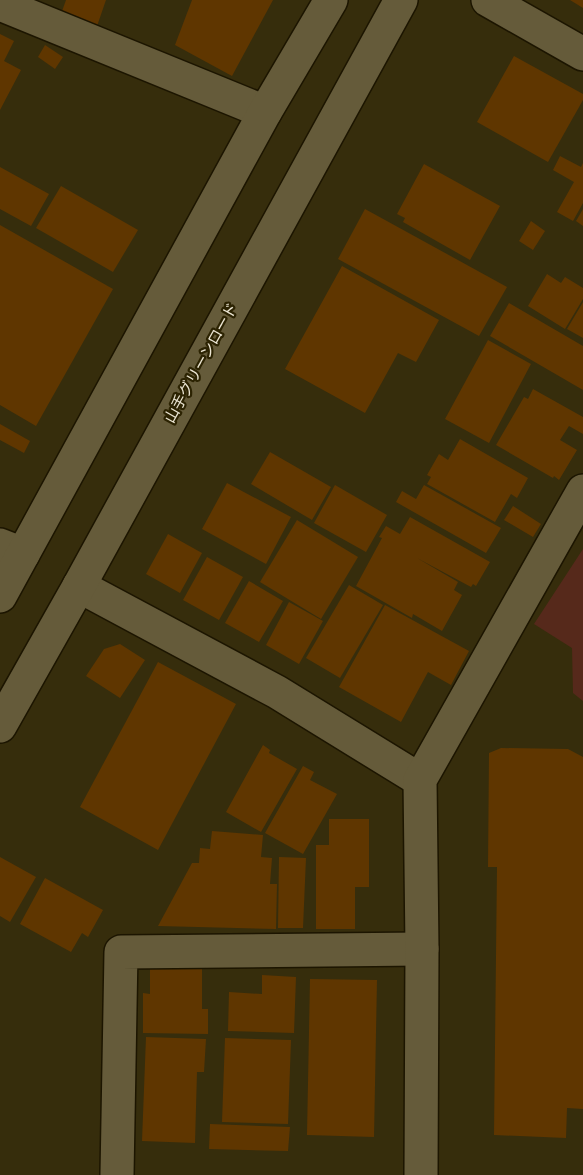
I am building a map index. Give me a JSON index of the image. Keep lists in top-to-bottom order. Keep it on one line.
{"streets":{"street":["山手グリーンロード"]}}
